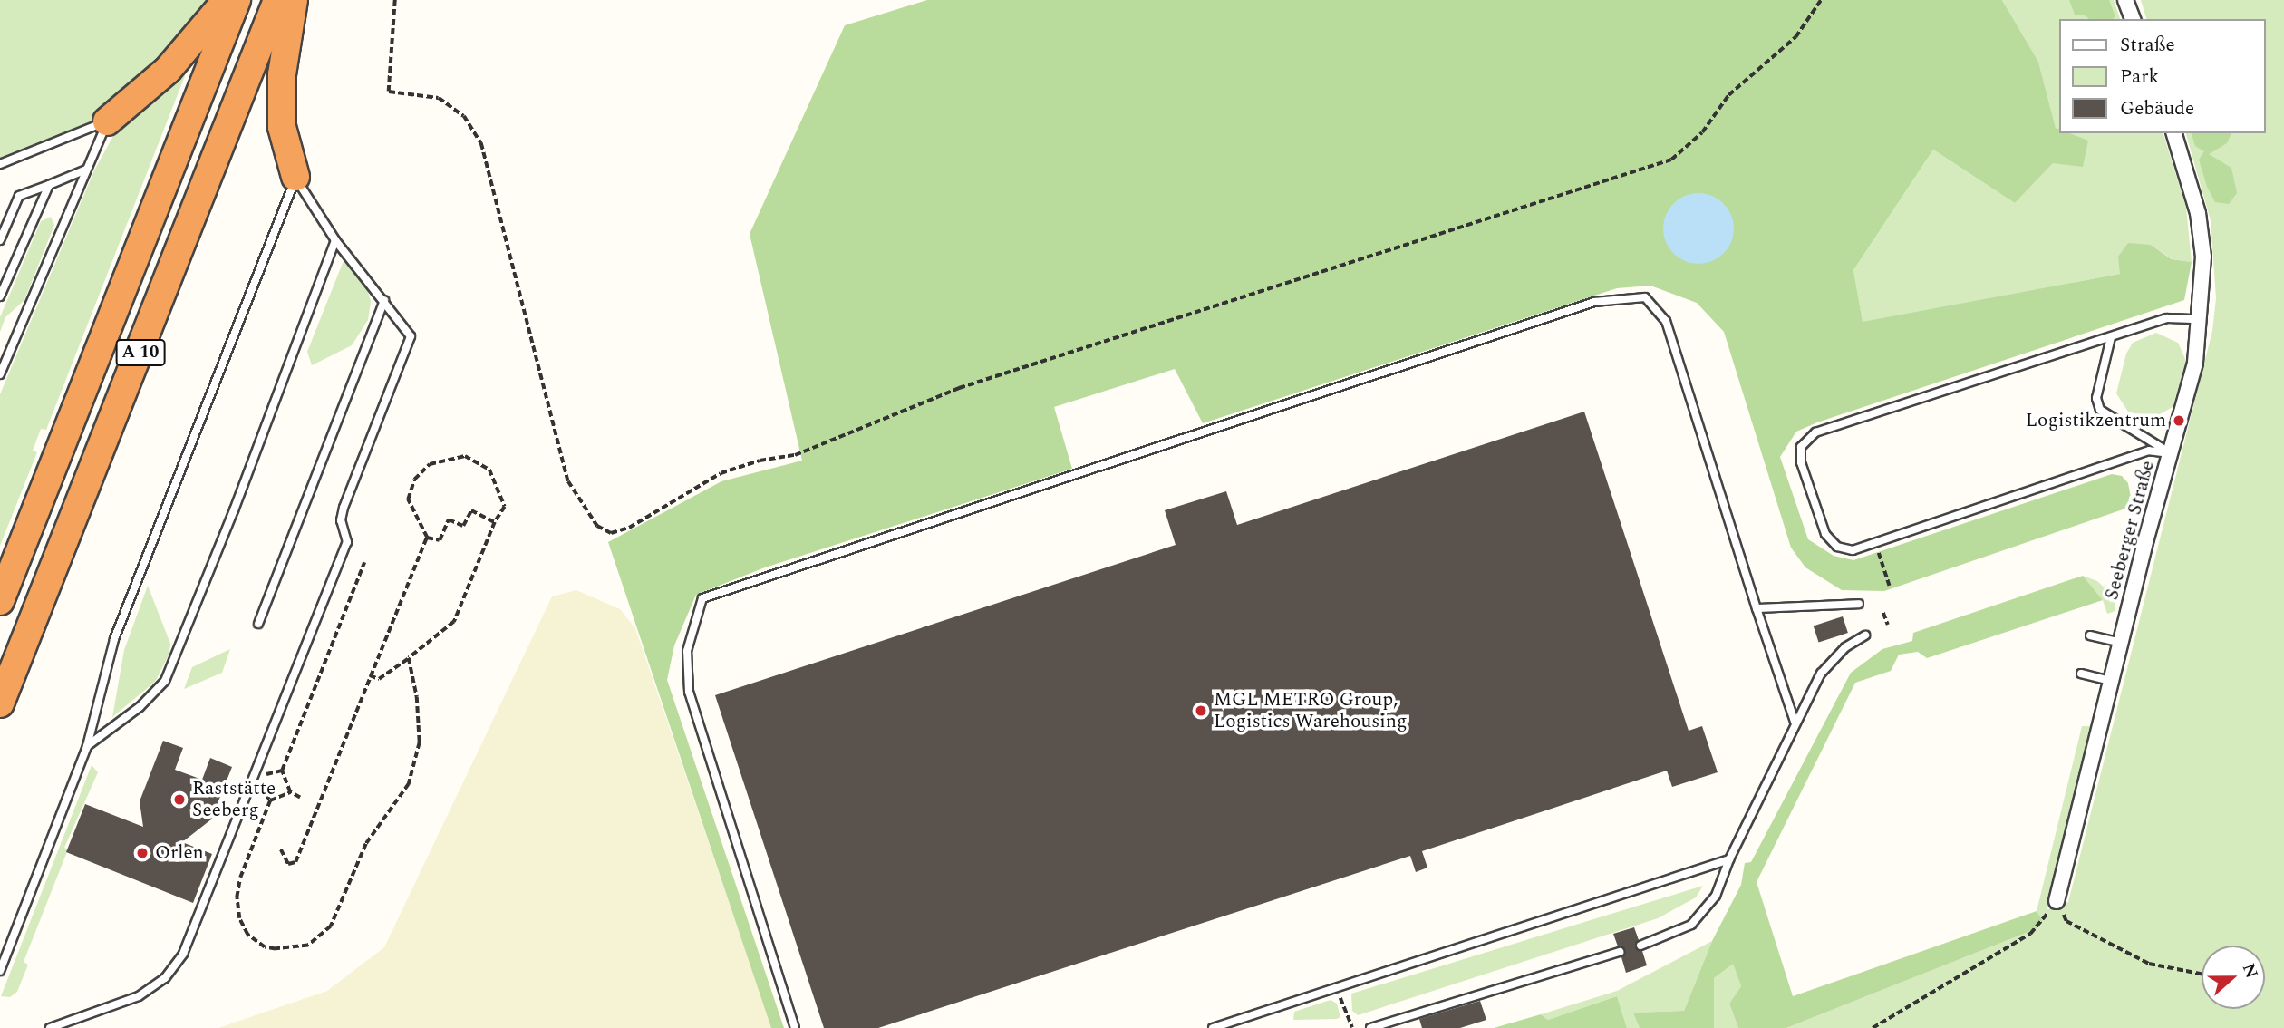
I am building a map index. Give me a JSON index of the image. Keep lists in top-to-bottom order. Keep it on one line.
{"streets":{"highway":["A 10"],"street":["Seeberger Straße"]},"places":["Logistikzentrum","MGL METRO Group, Logistics Warehousing","Raststätte Seeberg","Orlen"],"legend":["Straße","Park","Gebäude"],"north":"right"}
